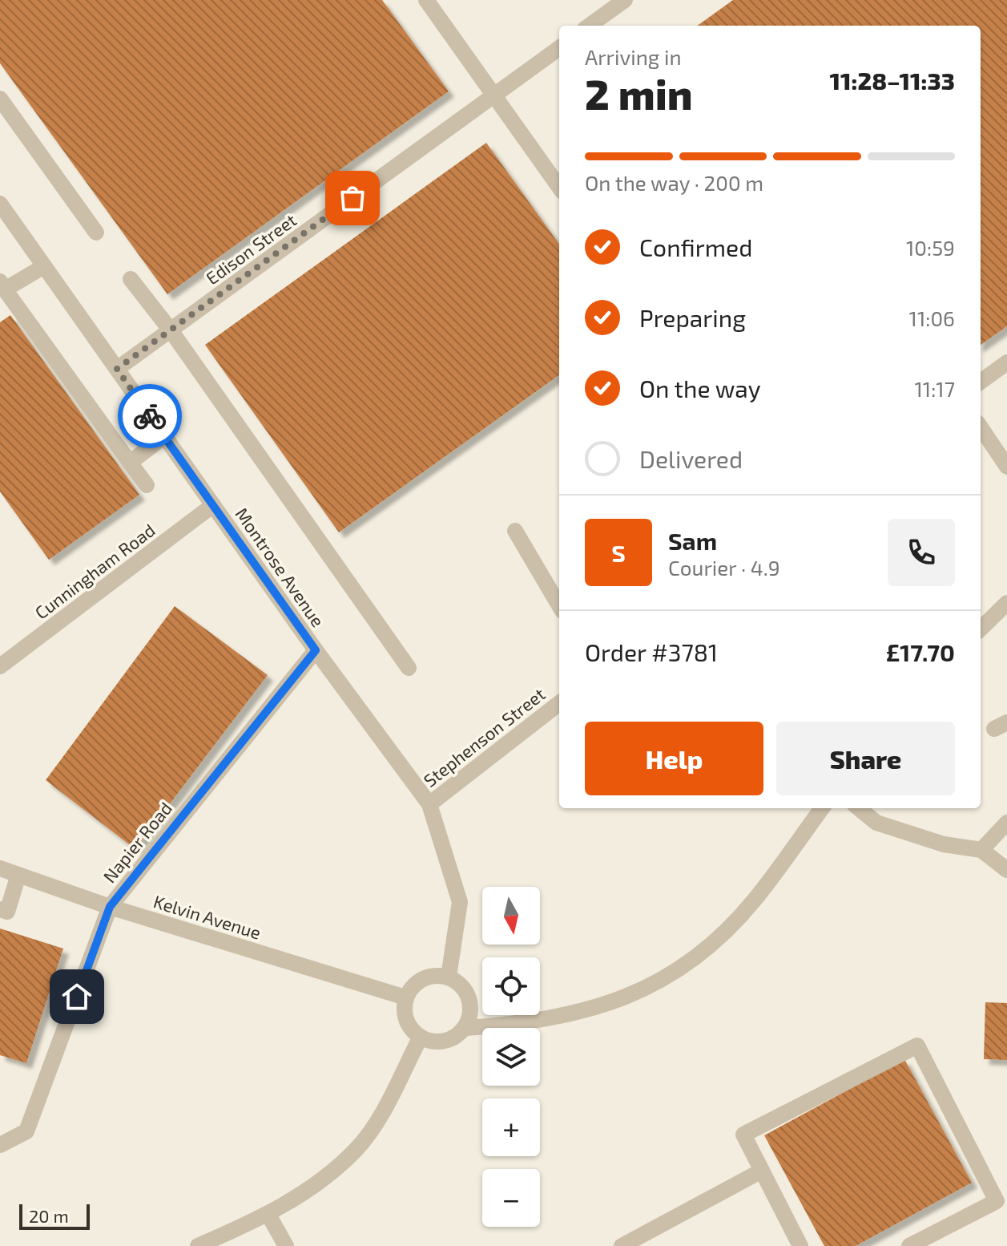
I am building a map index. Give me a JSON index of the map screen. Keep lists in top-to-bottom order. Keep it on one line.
{"streets":{"street":["Edison Street","Montrose Avenue","Cunningham Road","Stephenson Street","Napier Road","Kelvin Avenue"]},"crossings":[["Edison Street","Montrose Avenue"],["Montrose Avenue","Cunningham Road"],["Montrose Avenue","Stephenson Street"],["Montrose Avenue","Napier Road"],["Montrose Avenue","Kelvin Avenue"],["Napier Road","Kelvin Avenue"]],"scale_bar":"20 m","north":"bottom","page":{"heading":["2 min","Arriving in","11:28–11:33"],"panel":["Sam","Courier · 4.9","Order #3781","£17.70"],"bar":"On the way · 200 m","list":[["Confirmed","10:59"],["Preparing","11:06"],["On the way","11:17"],"Delivered"],"round":"S","buttons":["Help","Share"],"map_buttons":["+","−"],"scale":"20 m"}}
